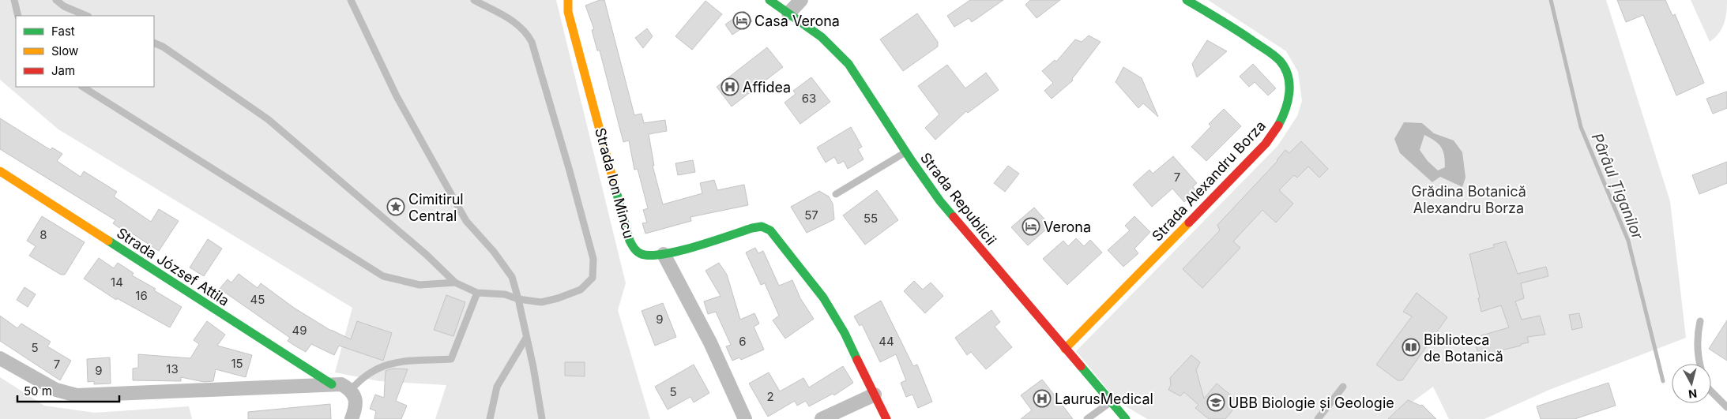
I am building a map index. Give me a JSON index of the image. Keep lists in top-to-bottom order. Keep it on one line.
{"streets":{"street":["Strada Alexandru Borza","Strada Ion Mincu","Strada Republicii","Strada József Attila"]},"crossings":[["Strada Alexandru Borza","Strada Republicii"]],"water":["Pârâul Țiganilor"],"parks":["Grădina Botanică Alexandru Borza"],"places":{"hotel":["Casa Verona","Verona"],"hospital":["Affidea","LaurusMedical"],"place":["Cimitirul Central"],"library":["Biblioteca de Botanică"],"school or university":["UBB Biologie și Geologie"]},"house_numbers":["63","7","57","55","8","14","16","45","9","49","6","44","5","15","7","13","9","5","2"],"legend":["Fast","Slow","Jam"],"scale_bar":"50 m","north":"bottom"}
